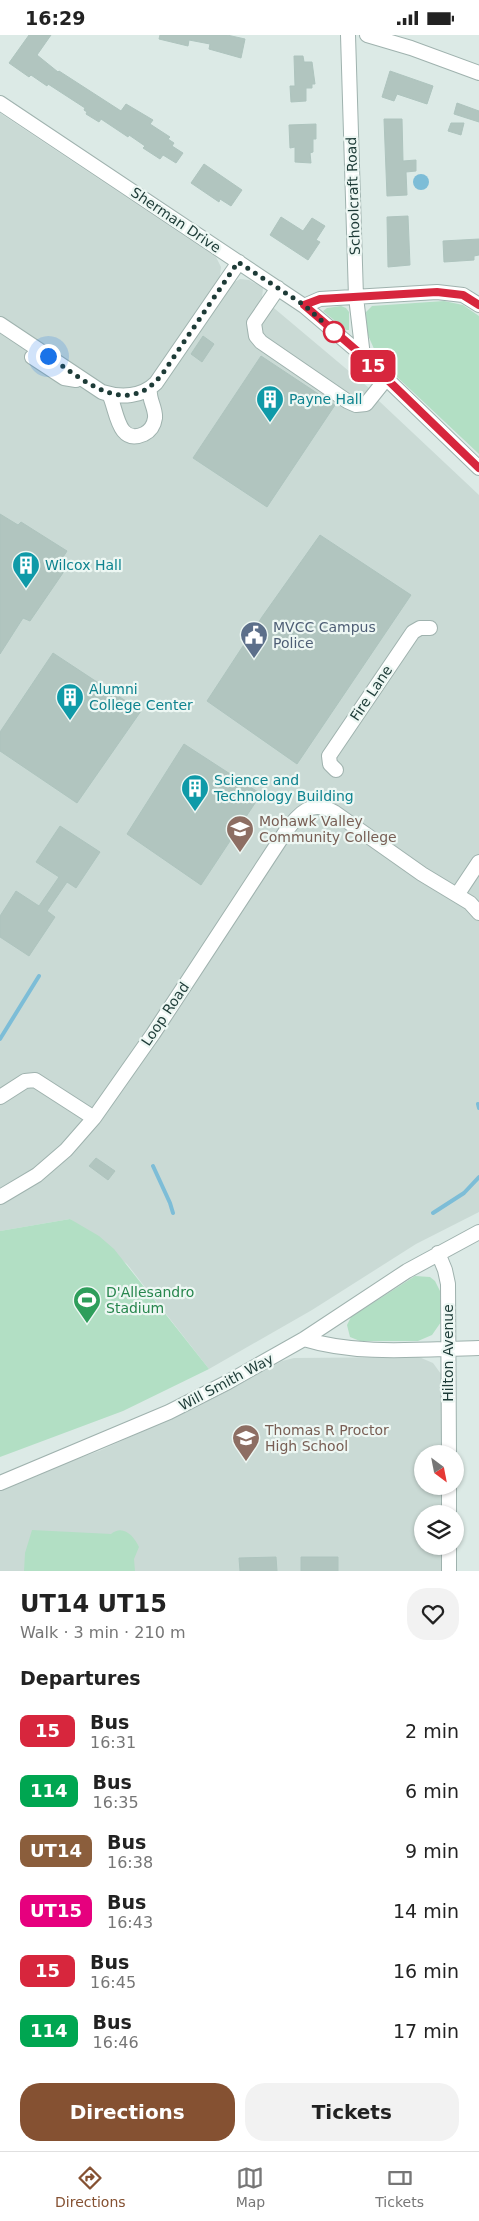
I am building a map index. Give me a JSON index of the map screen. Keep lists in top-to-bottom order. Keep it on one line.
{"streets":{"street":["Schoolcraft Road","Sherman Drive","Fire Lane","Loop Road","Hilton Avenue","Will Smith Way"]},"crossings":[["Schoolcraft Road","Sherman Drive"],["Hilton Avenue","Will Smith Way"]],"places":{"building":["Payne Hall","Wilcox Hall","Alumni College Center","Science and Technology Building"],"public building":["MVCC Campus Police"],"school or university":["Mohawk Valley Community College","Thomas R Proctor High School"],"sports":["D'Allesandro Stadium"]},"lines":["bus line 15"],"north":"bottom right","page":{"status":"16:29","on_map":"15","heading":[["UT14 UT15","Walk · 3 min · 210 m"],"Departures"],"list":[{"mark":"15","name":"Bus","note":"16:31","value":"2 min"},{"mark":"114","name":"Bus","note":"16:35","value":"6 min"},{"mark":"UT14","name":"Bus","note":"16:38","value":"9 min"},{"mark":"UT15","name":"Bus","note":"16:43","value":"14 min"},{"mark":"15","name":"Bus","note":"16:45","value":"16 min"},{"mark":"114","name":"Bus","note":"16:46","value":"17 min"}],"buttons":["Directions","Tickets"],"tabs":["Directions","Map","Tickets"]}}
